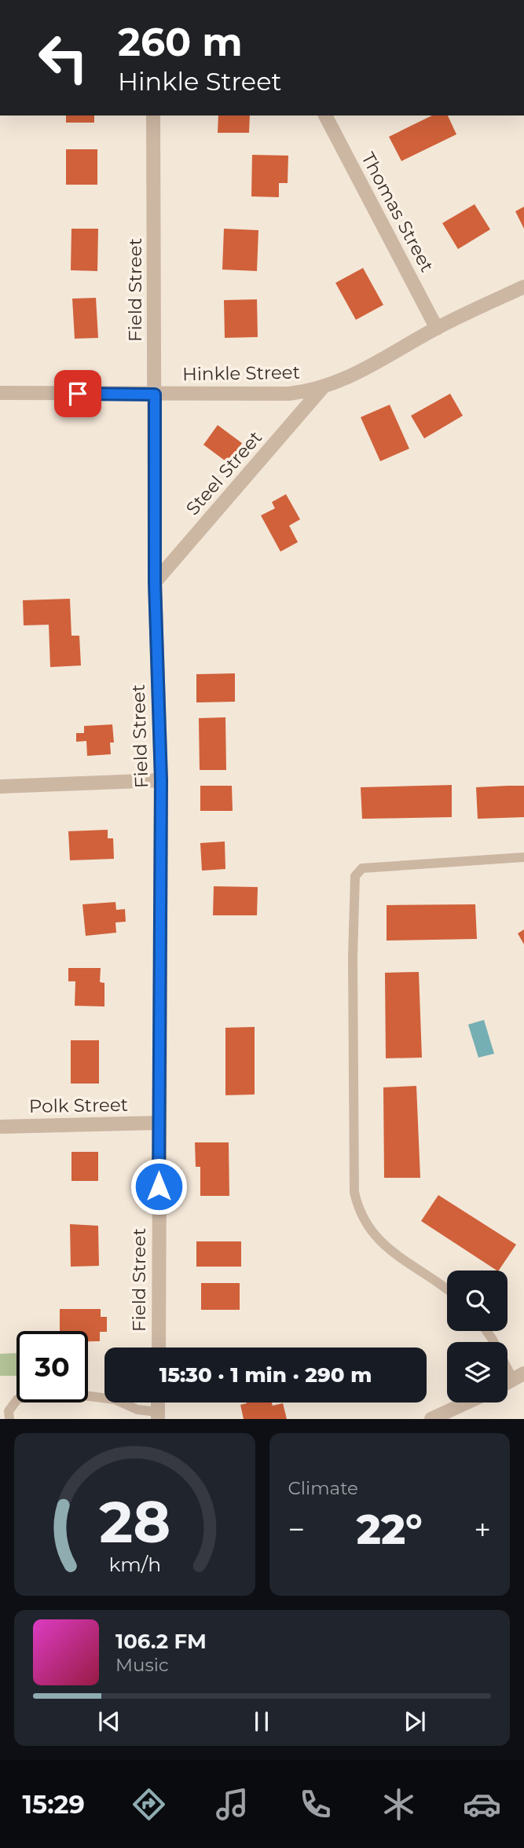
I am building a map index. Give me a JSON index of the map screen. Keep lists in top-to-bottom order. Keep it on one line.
{"streets":{"street":["Thomas Street","Field Street","Hinkle Street","Steel Street","Polk Street"]},"crossings":[["Thomas Street","Hinkle Street"],["Field Street","Hinkle Street"],["Field Street","Steel Street"],["Field Street","Polk Street"],["Hinkle Street","Steel Street"]],"page":{"turn":["260 m","Hinkle Street"],"limit":"30","trip":"15:30 · 1 min · 290 m","tile":"Climate","heat":["−","22°","+"],"song":["106.2 FM","Music"],"tabs":"15:29","gauge":["28","km/h"]}}
